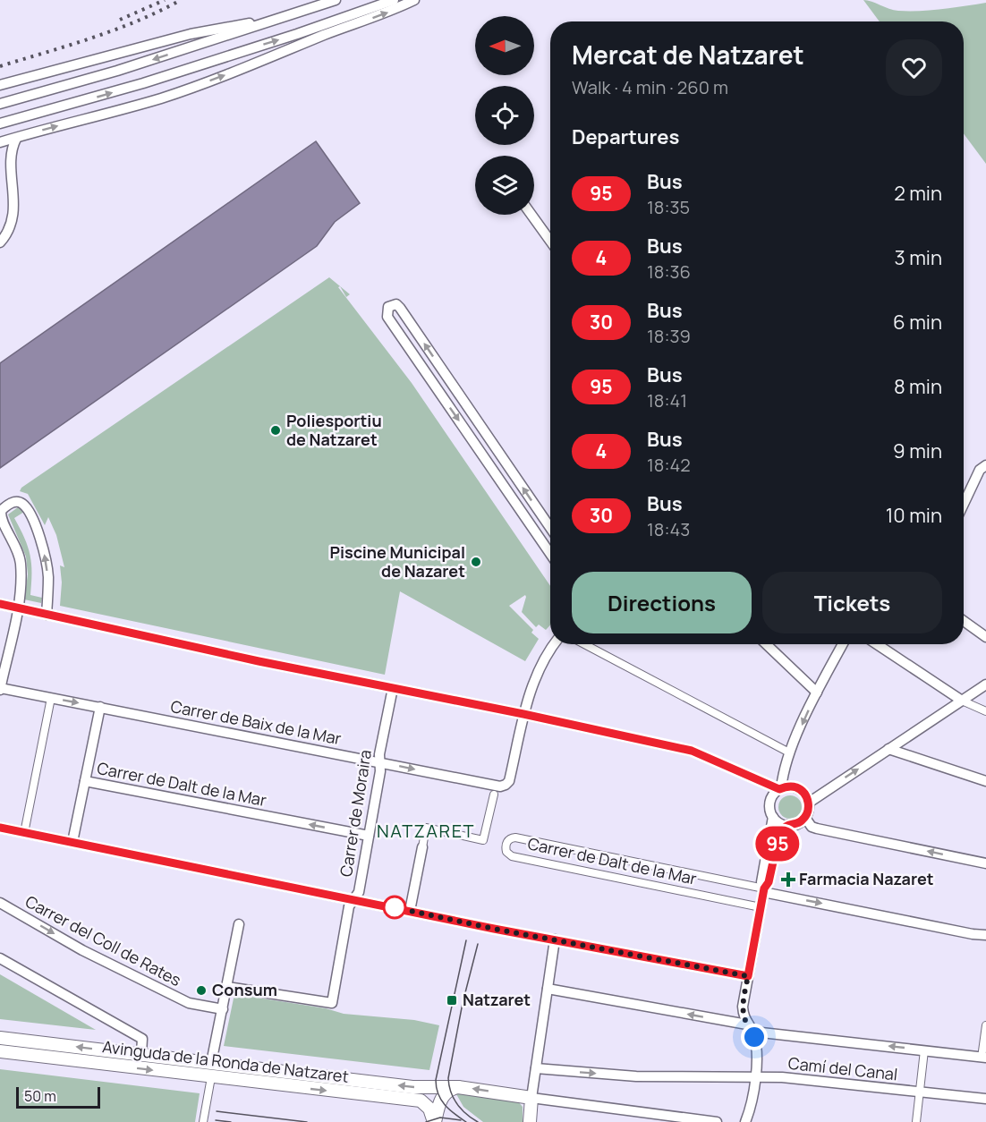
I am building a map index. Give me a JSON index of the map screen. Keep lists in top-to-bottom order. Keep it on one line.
{"streets":{"street":["Carrer de Baix de la Mar","Carrer de Dalt de la Mar","Carrer de Moraira","Carrer del Coll de Rates","Avinguda de la Ronda de Natzaret","Camí del Canal"]},"crossings":[["Carrer de Baix de la Mar","Carrer de Moraira"],["Carrer de Dalt de la Mar","Carrer de Moraira"]],"one_way":["Carrer del Coll de Rates"],"districts":["NATZARET"],"places":{"other":["Poliesportiu de Natzaret","Piscine Municipal de Nazaret","Consum"],"health":["Farmacia Nazaret"],"transit":["Natzaret"]},"lines":["bus line 95"],"scale_bar":"50 m","north":"left","page":{"on_map":"95","heading":[["Mercat de Natzaret","Walk · 4 min · 260 m"],"Departures"],"list":[{"mark":"95","name":"Bus","note":"18:35","value":"2 min"},{"mark":"4","name":"Bus","note":"18:36","value":"3 min"},{"mark":"30","name":"Bus","note":"18:39","value":"6 min"},{"mark":"95","name":"Bus","note":"18:41","value":"8 min"},{"mark":"4","name":"Bus","note":"18:42","value":"9 min"},{"mark":"30","name":"Bus","note":"18:43","value":"10 min"}],"buttons":["Directions","Tickets"],"scale":"50 m"}}
